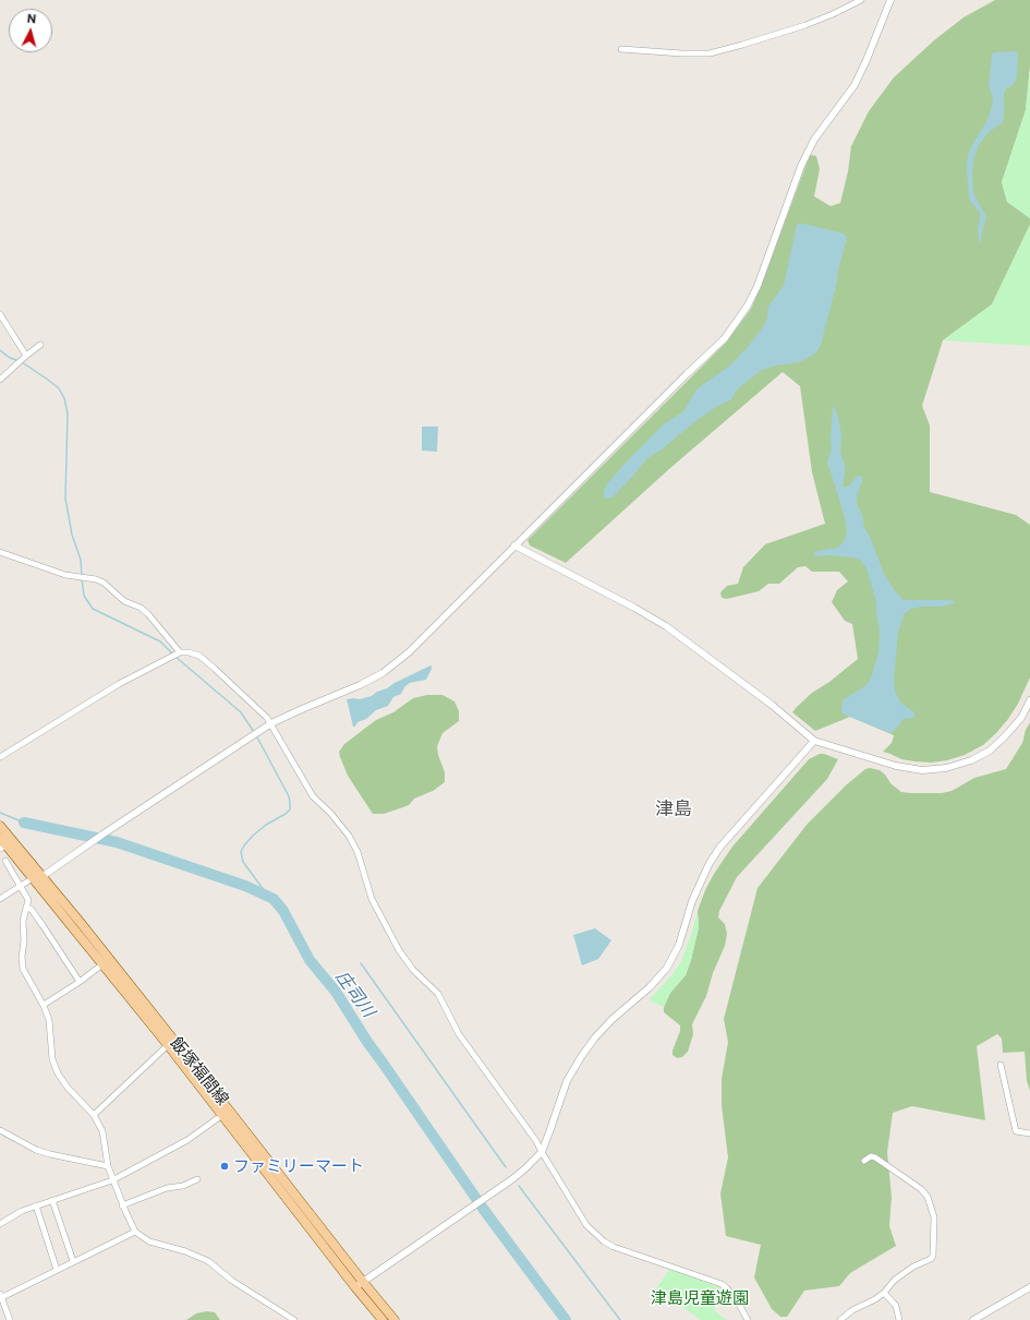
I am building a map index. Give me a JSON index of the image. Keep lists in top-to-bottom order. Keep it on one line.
{"streets":{"main road":["飯塚福間線"]},"districts":["津島"],"water":["庄司川"],"parks":["津島児童遊園"],"places":["ファミリーマート"],"north":"top"}
